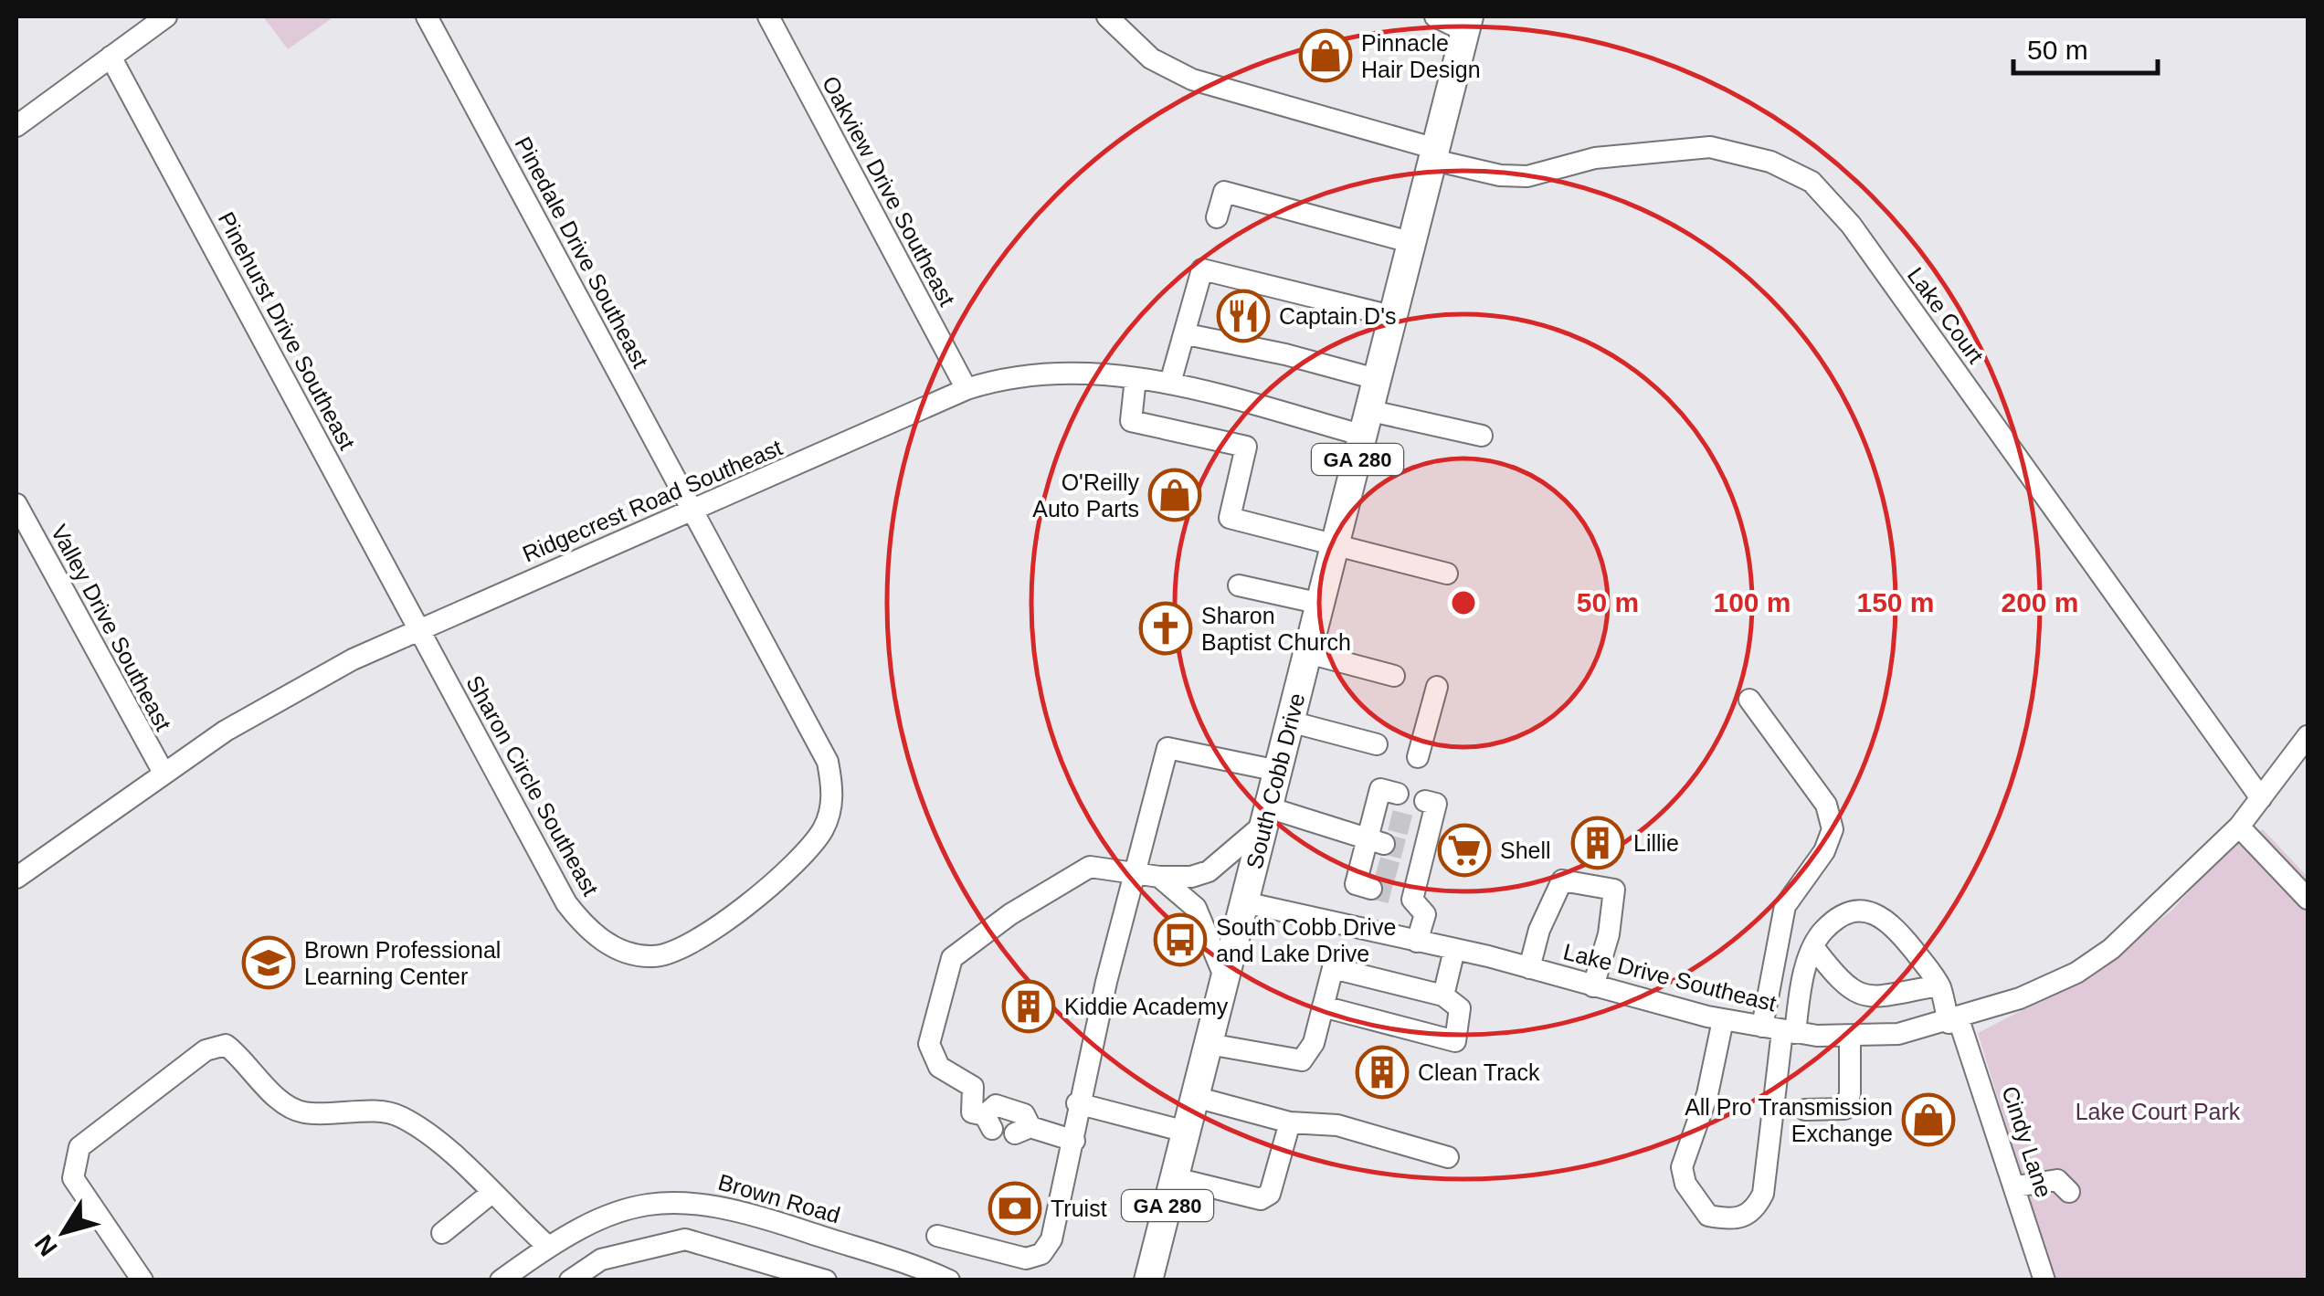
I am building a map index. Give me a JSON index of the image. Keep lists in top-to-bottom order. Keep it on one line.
{"streets":{"main road":["GA 280","South Cobb Drive"],"street":["Oakview Drive Southeast","Pinedale Drive Southeast","Lake Court","Pinehurst Drive Southeast","Ridgecrest Road Southeast","Valley Drive Southeast","Sharon Circle Southeast","Lake Drive Southeast","Cindy Lane","Brown Road"]},"crossings":[["Oakview Drive Southeast","Ridgecrest Road Southeast"],["Pinedale Drive Southeast","Ridgecrest Road Southeast"],["Pinedale Drive Southeast","Sharon Circle Southeast"],["Lake Court","South Cobb Drive"],["Lake Court","Lake Drive Southeast"],["Pinehurst Drive Southeast","Ridgecrest Road Southeast"],["Pinehurst Drive Southeast","Sharon Circle Southeast"],["Ridgecrest Road Southeast","Valley Drive Southeast"],["Ridgecrest Road Southeast","South Cobb Drive"],["Ridgecrest Road Southeast","Sharon Circle Southeast"],["South Cobb Drive","Lake Drive Southeast"],["Lake Drive Southeast","Cindy Lane"]],"parks":["Lake Court Park"],"places":{"shop":["Pinnacle Hair Design","O'Reilly Auto Parts","All Pro Transmission Exchange"],"restaurant":["Captain D's"],"church":["Sharon Baptist Church"],"building":["Lillie","Kiddie Academy","Clean Track"],"supermarket":["Shell"],"bus stop":["South Cobb Drive and Lake Drive"],"school or university":["Brown Professional Learning Center"],"bank":["Truist"]},"scale_bar":"50 m","north":"bottom left","rings":["50 m","100 m","150 m","200 m"]}
